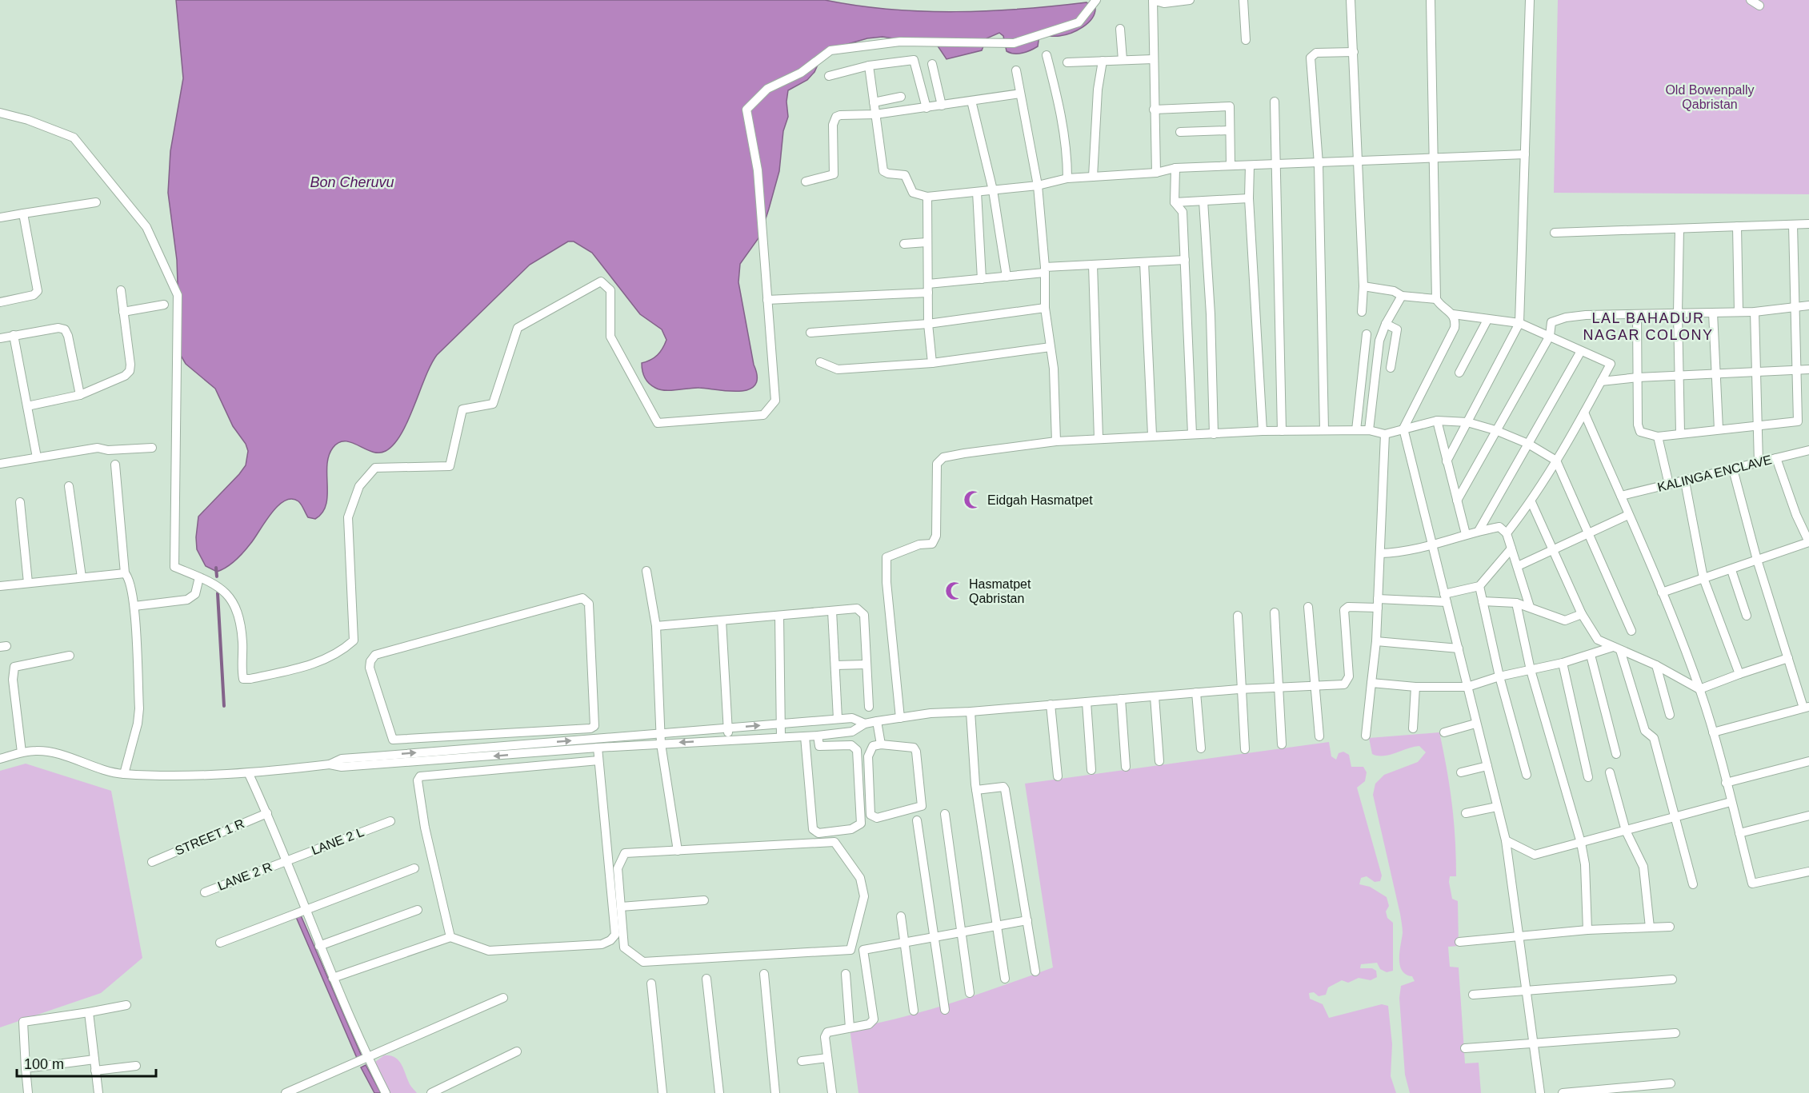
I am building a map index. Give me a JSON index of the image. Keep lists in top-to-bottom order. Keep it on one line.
{"streets":{"street":["KALINGA ENCLAVE","STREET 1 R","LANE 2 L","LANE 2 R"]},"crossings":[["LANE 2 L","LANE 2 R"]],"districts":["LAL BAHADUR NAGAR COLONY"],"water":["Bon Cheruvu"],"parks":["Old Bowenpally Qabristan"],"places":{"mosque":["Eidgah Hasmatpet","Hasmatpet Qabristan"]},"scale_bar":"100 m"}
